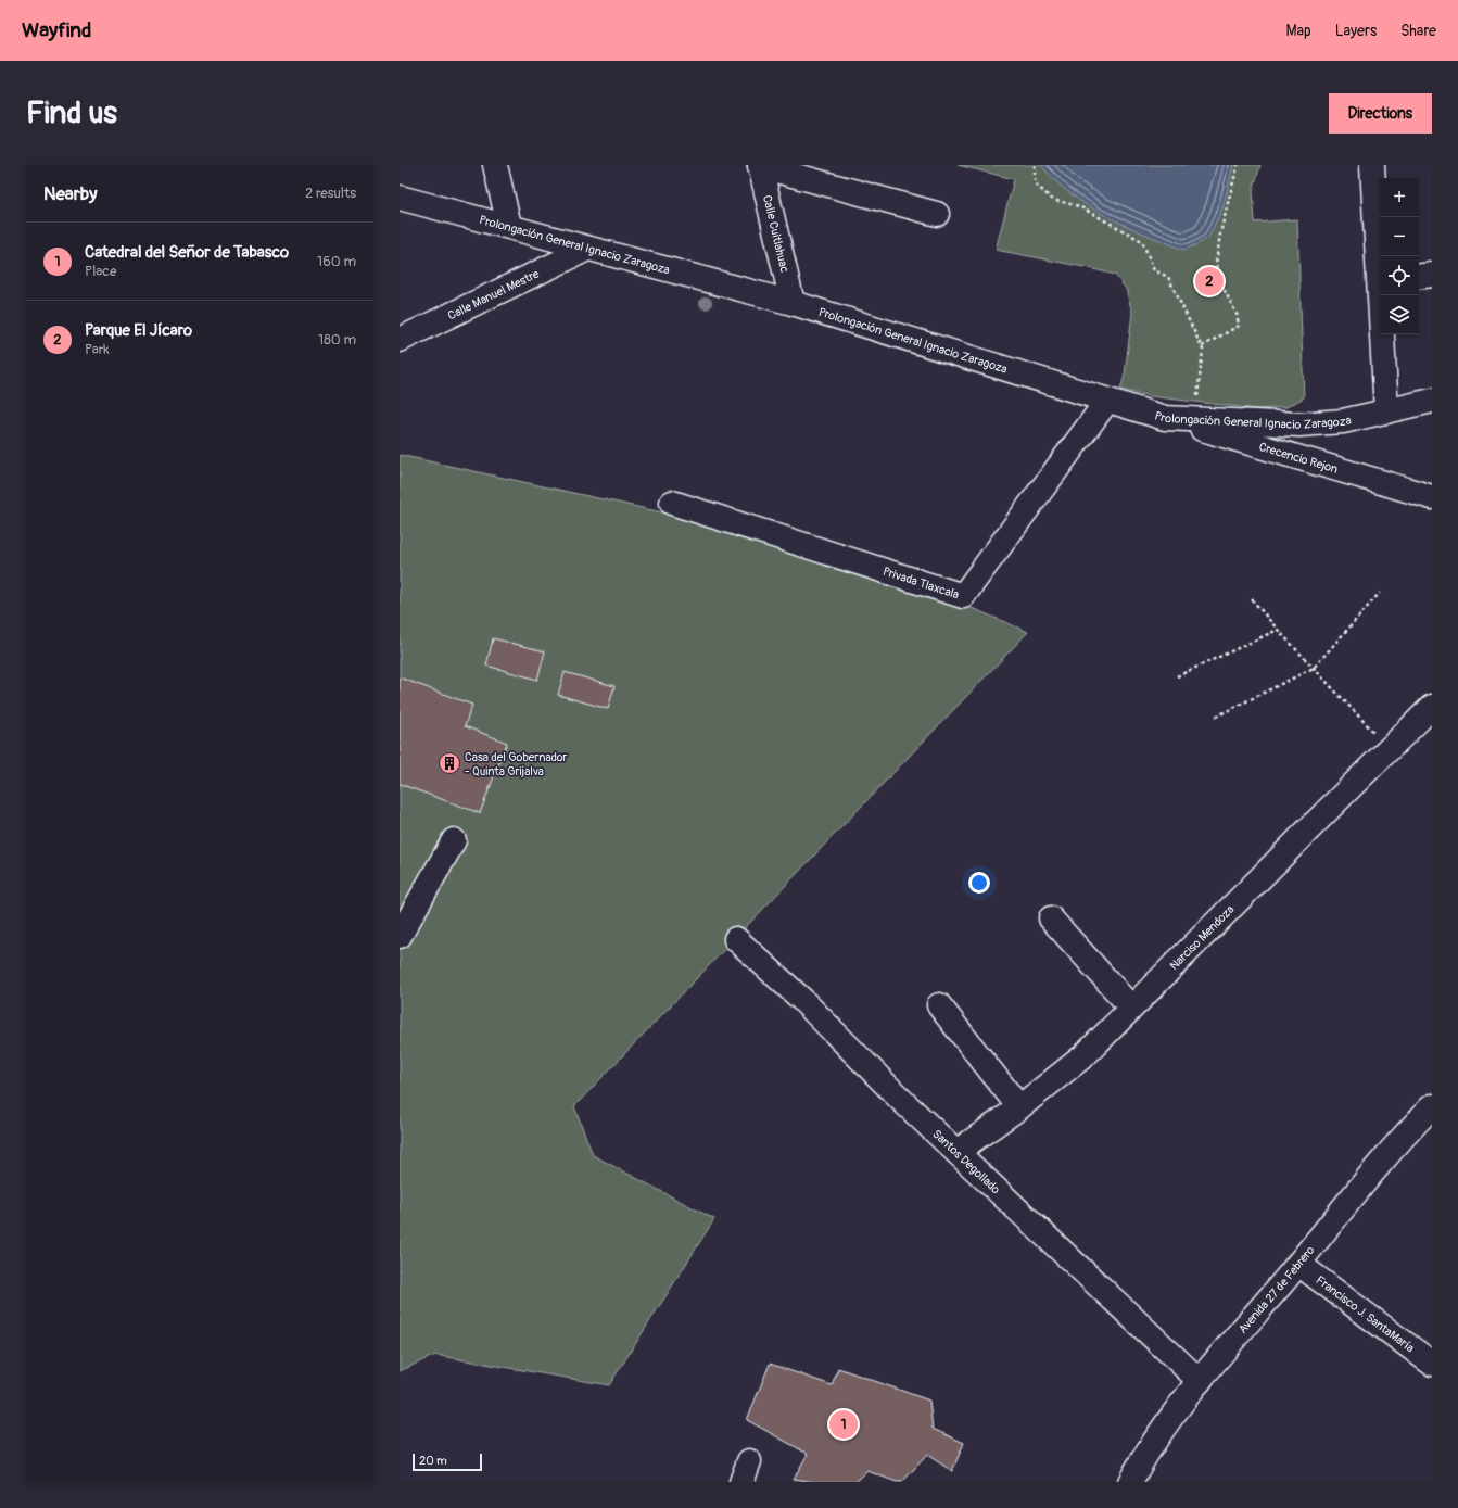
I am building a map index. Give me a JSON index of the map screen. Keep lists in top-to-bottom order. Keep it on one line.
{"streets":{"street":["Calle Cuitlahuac","Prolongación General Ignacio Zaragoza","Calle Manuel Mestre","Crecencio Rejon","Privada Tlaxcala","Narciso Mendoza","Santos Degollado","Avenida 27 de Febrero","Francisco J. SantaMaría"]},"crossings":[["Calle Cuitlahuac","Prolongación General Ignacio Zaragoza"],["Prolongación General Ignacio Zaragoza","Calle Manuel Mestre"],["Prolongación General Ignacio Zaragoza","Crecencio Rejon"],["Prolongación General Ignacio Zaragoza","Privada Tlaxcala"],["Narciso Mendoza","Santos Degollado"],["Santos Degollado","Avenida 27 de Febrero"],["Avenida 27 de Febrero","Francisco J. SantaMaría"]],"places":{"building":["Casa del Gobernador - Quinta Grijalva"]},"scale_bar":"20 m","page":{"header":"Wayfind","nav":["Map","Layers","Share"],"buttons":"Directions","title":"Find us","heading":["Nearby","2 results"],"map_buttons":["+","−"],"list":[{"mark":"1","name":"Catedral del Señor de Tabasco","note":"Place","value":"160 m"},{"mark":"2","name":"Parque El Jícaro","note":"Park","value":"180 m"}],"pins":["2","1"],"scale":"20 m"}}
